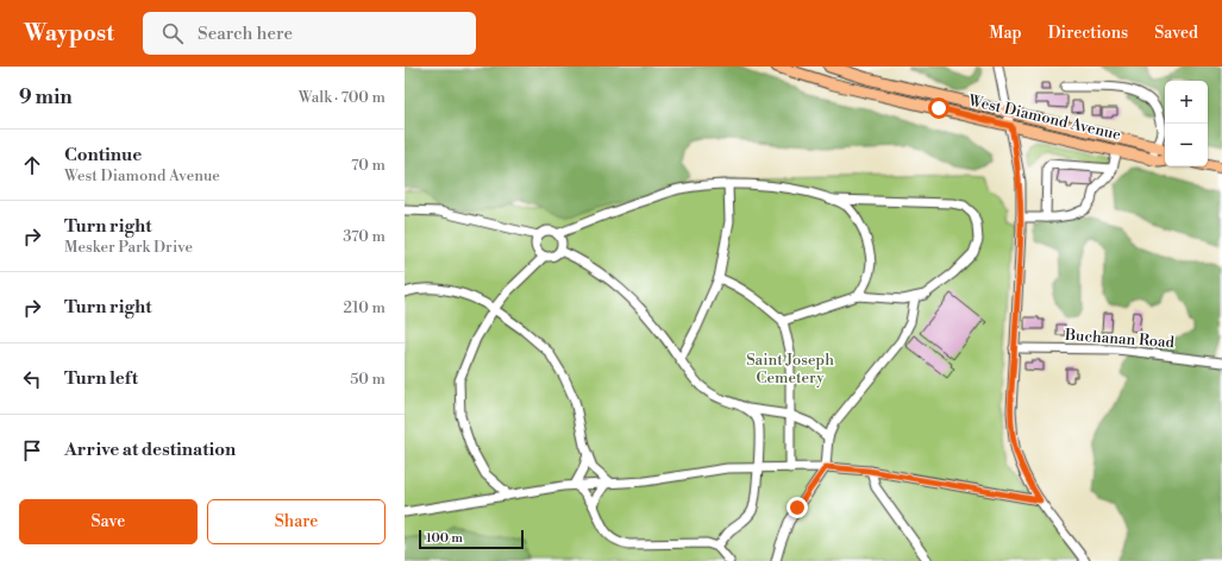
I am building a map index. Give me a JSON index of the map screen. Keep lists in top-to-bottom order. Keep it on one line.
{"streets":{"main road":["West Diamond Avenue"],"street":["Buchanan Road"]},"parks":["Saint Joseph Cemetery"],"scale_bar":"100 m","page":{"header":"Waypost","search":"Search here","nav":["Map","Directions","Saved"],"heading":["9 min","Walk · 700 m"],"map_buttons":["+","−"],"list":[["Continue","West Diamond Avenue","70 m"],["Turn right","Mesker Park Drive","370 m"],["Turn right","210 m"],["Turn left","50 m"],"Arrive at destination"],"buttons":["Save","Share"],"scale":"100 m"}}
